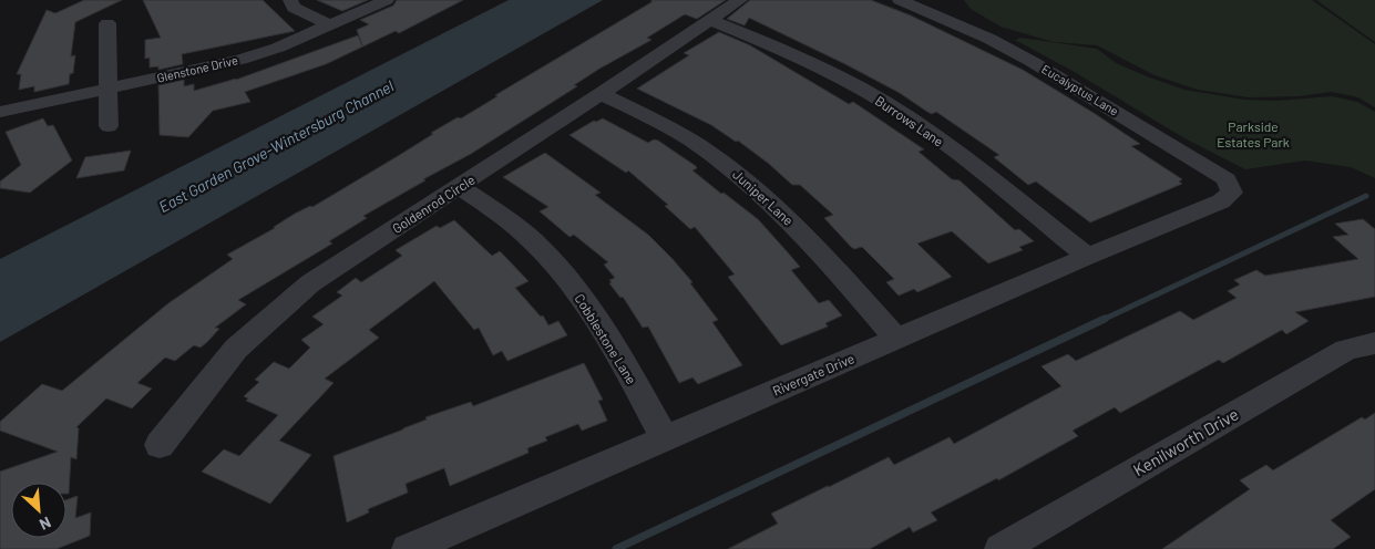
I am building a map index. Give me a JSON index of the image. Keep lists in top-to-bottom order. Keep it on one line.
{"streets":{"street":["Glenstone Drive","Eucalyptus Lane","Burrows Lane","Juniper Lane","Goldenrod Circle","Cobblestone Lane","Rivergate Drive","Kenilworth Drive"]},"crossings":[["Eucalyptus Lane","Rivergate Drive"],["Burrows Lane","Goldenrod Circle"],["Burrows Lane","Rivergate Drive"],["Juniper Lane","Goldenrod Circle"],["Juniper Lane","Rivergate Drive"],["Goldenrod Circle","Cobblestone Lane"],["Cobblestone Lane","Rivergate Drive"]],"water":["East Garden Grove-Wintersburg Channel"],"parks":["Parkside Estates Park"],"north":"bottom right"}
